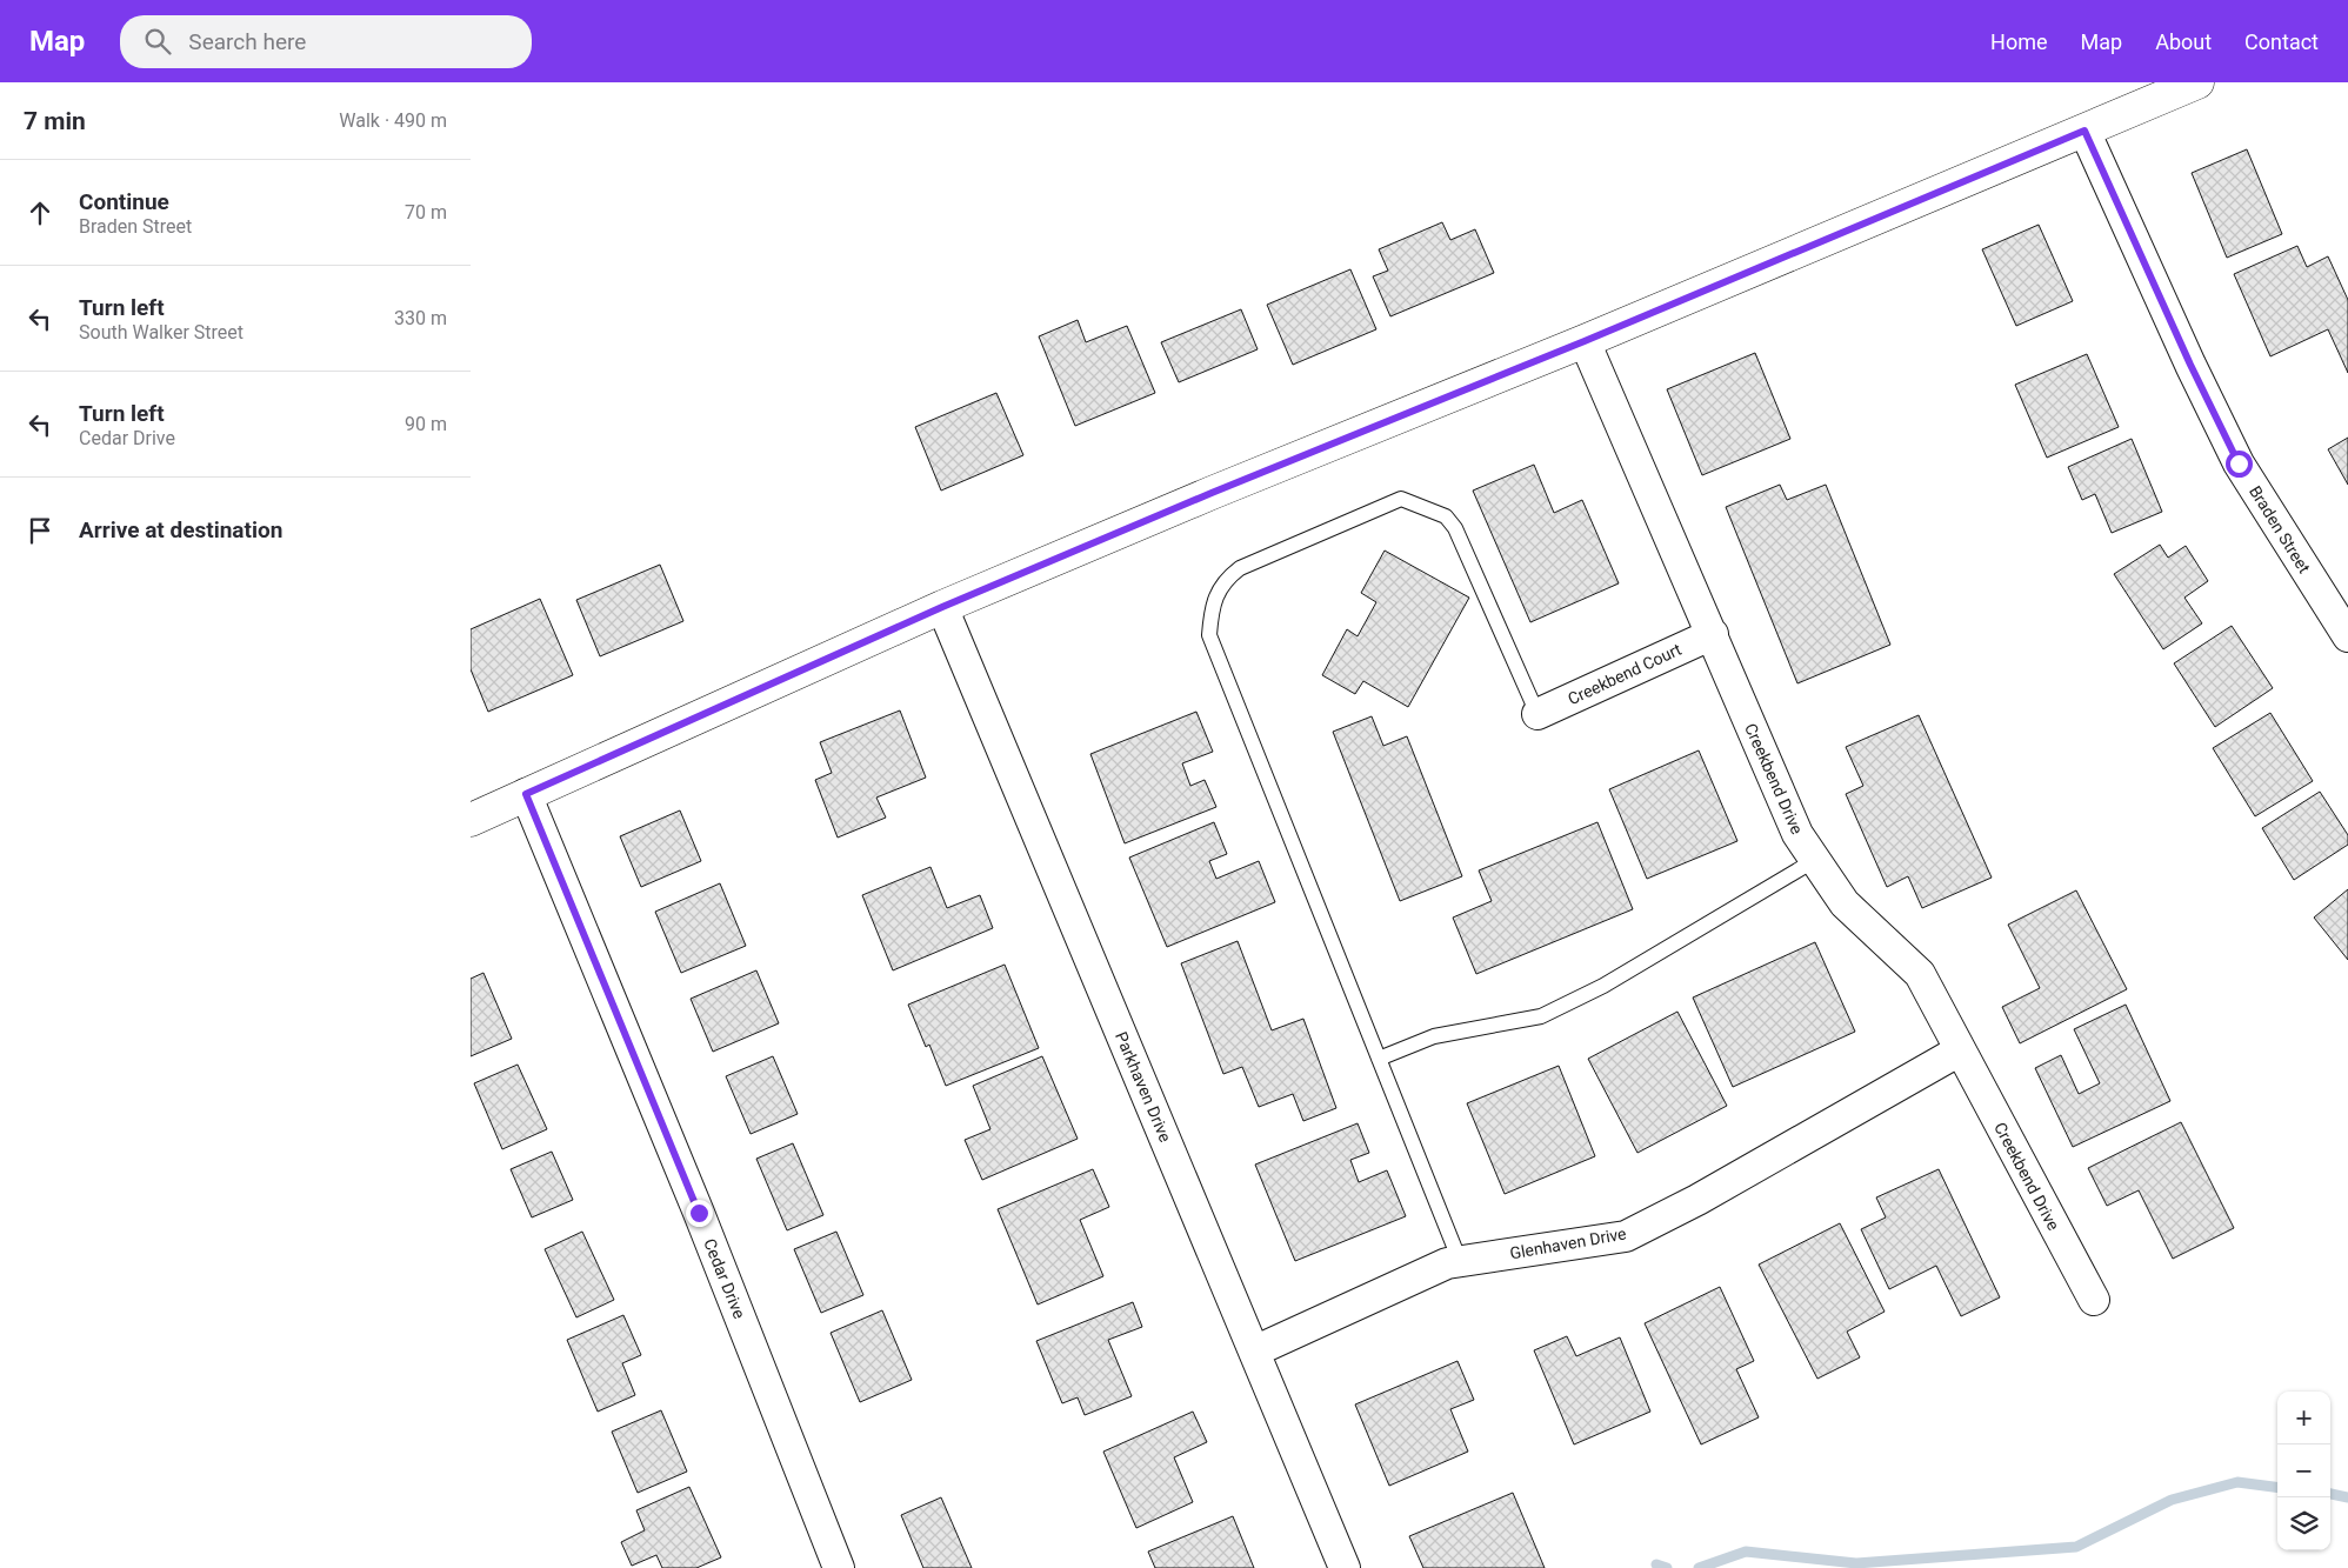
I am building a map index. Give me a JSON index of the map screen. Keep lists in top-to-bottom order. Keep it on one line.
{"streets":{"street":["Braden Street","Creekbend Court","Creekbend Drive","Parkhaven Drive","Glenhaven Drive","Cedar Drive"]},"crossings":[["Creekbend Court","Creekbend Drive"],["Creekbend Drive","Glenhaven Drive"],["Parkhaven Drive","Glenhaven Drive"]],"page":{"header":"Map","search":"Search here","nav":["Home","Map","About","Contact"],"heading":["7 min","Walk · 490 m"],"list":[["Continue","Braden Street","70 m"],["Turn left","South Walker Street","330 m"],["Turn left","Cedar Drive","90 m"],"Arrive at destination"],"map_buttons":["+","−"]}}
